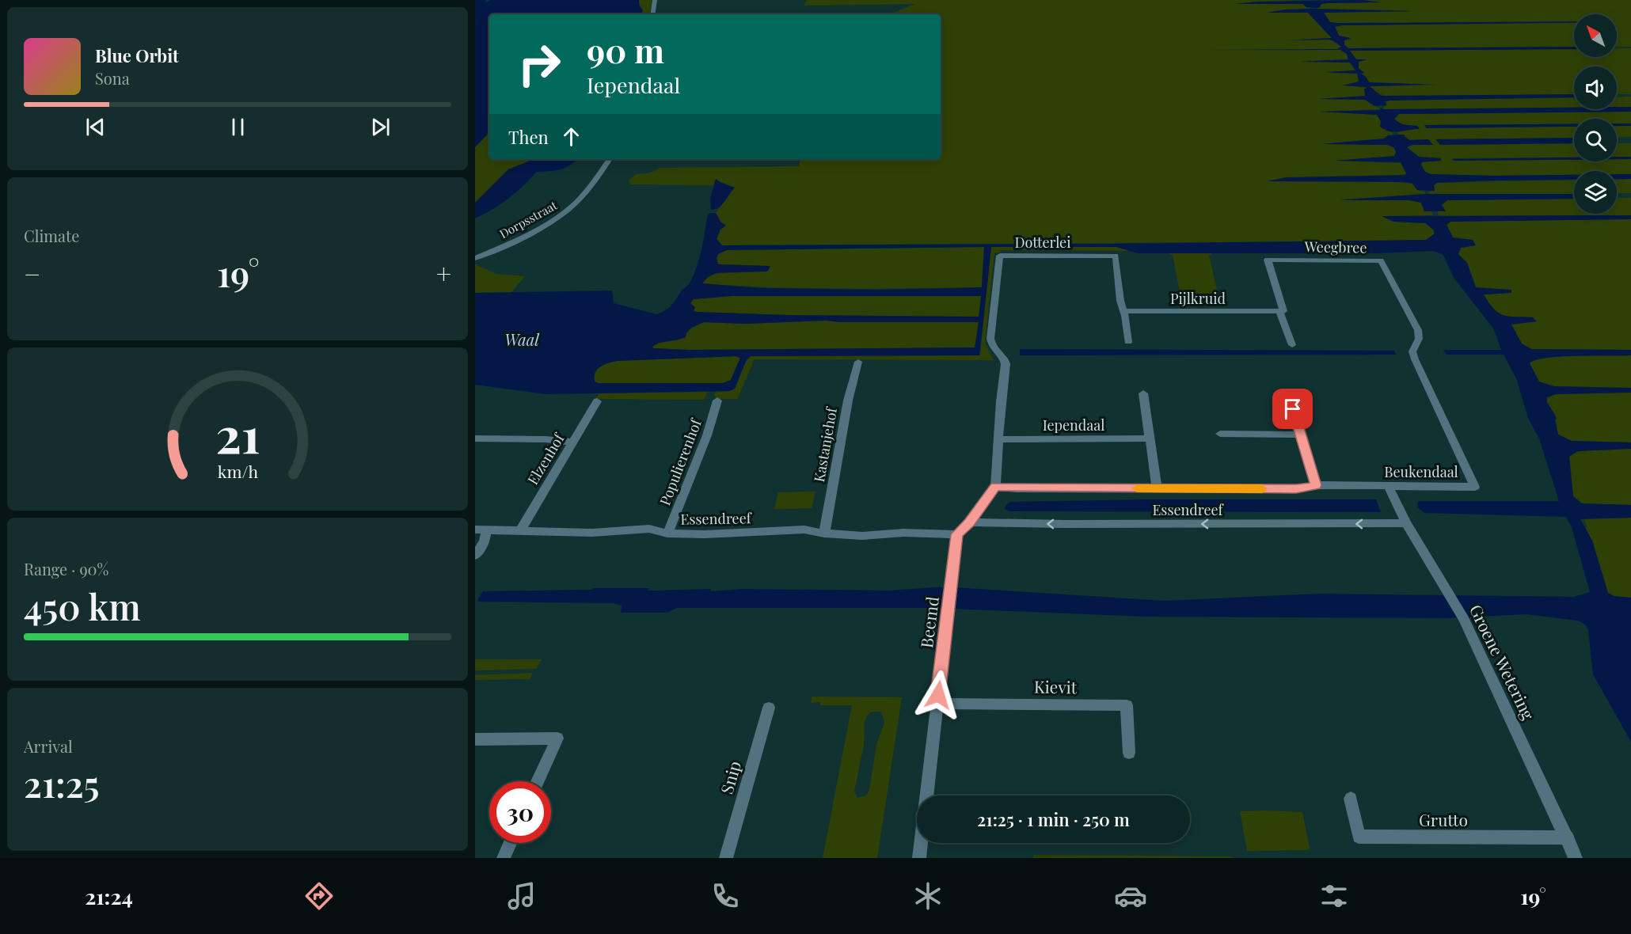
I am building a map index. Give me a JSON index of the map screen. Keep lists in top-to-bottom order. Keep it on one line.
{"streets":{"street":["Dorpsstraat","Dotterlei","Weegbree","Pijlkruid","Iependaal","Kastanjehof","Elzenhof","Populierenhof","Beukendaal","Essendreef","Beemd","Groene Wetering","Kievit","Snip","Grutto"]},"crossings":[["Dotterlei","Pijlkruid"],["Dotterlei","Iependaal"],["Weegbree","Pijlkruid"],["Weegbree","Beukendaal"],["Kastanjehof","Essendreef"],["Elzenhof","Essendreef"],["Populierenhof","Essendreef"],["Beukendaal","Groene Wetering"],["Essendreef","Beemd"],["Essendreef","Groene Wetering"],["Beemd","Kievit"],["Groene Wetering","Grutto"]],"water":["Waal"],"north":"top left","page":{"turn":["90 m","Iependaal"],"song":["Blue Orbit","Sona"],"then":"Then","tile":["Climate",["Range · 90%","450 km"],["Arrival","21:25"]],"heat":["−","19°","+"],"limit":"30","trip":"21:25 · 1 min · 250 m","tabs":["21:24","19°"],"gauge":["21","km/h"]}}
